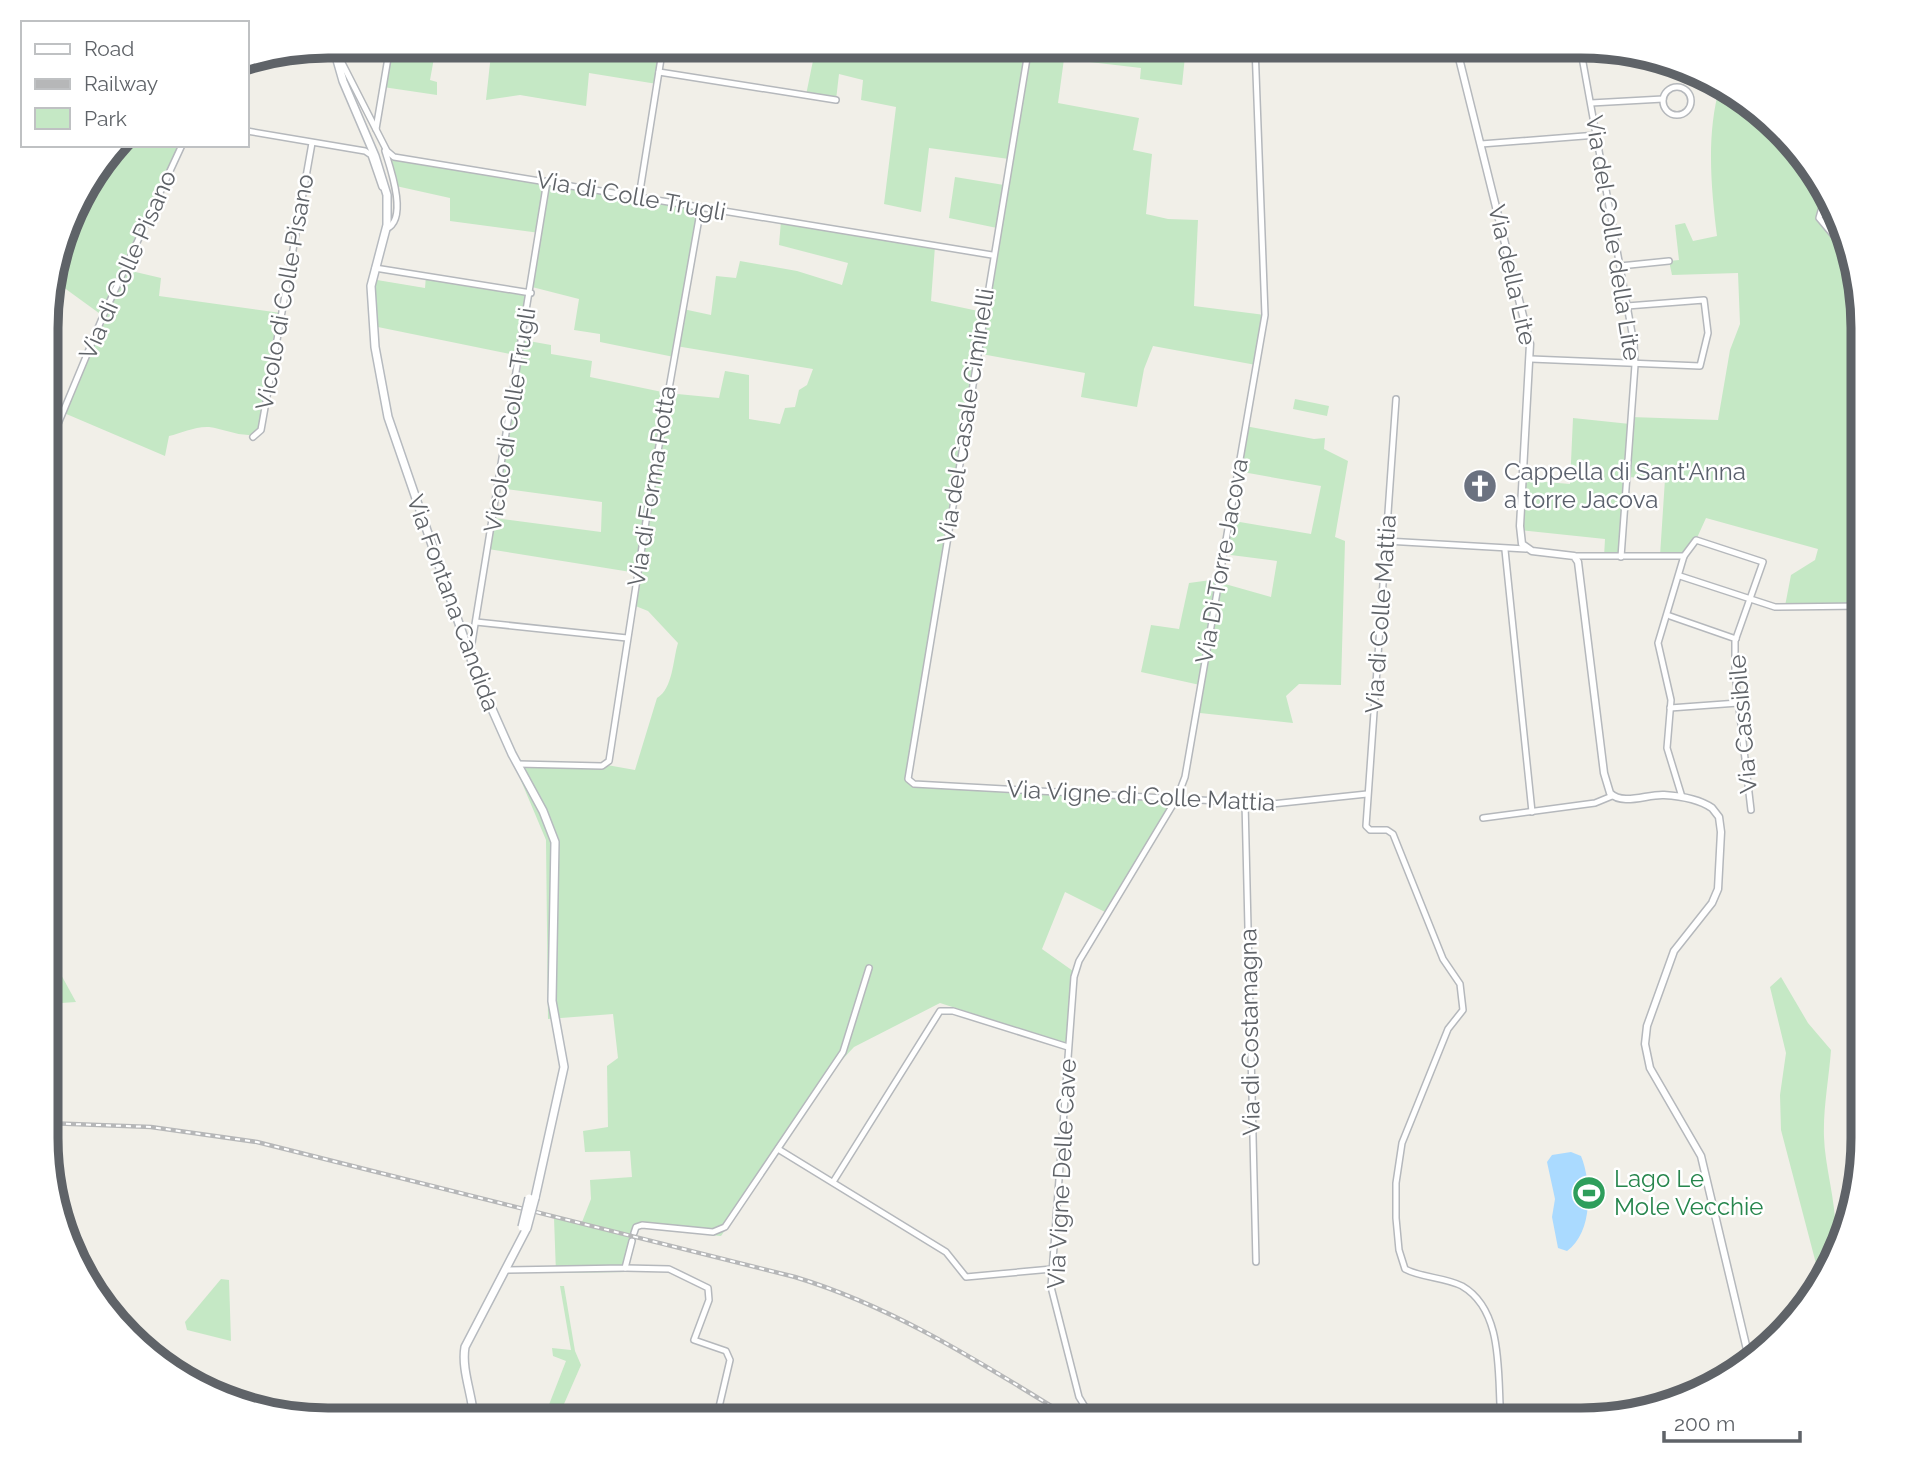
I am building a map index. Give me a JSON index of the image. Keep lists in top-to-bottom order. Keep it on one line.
{"streets":{"main road":["Via Fontana Candida"],"street":["Via di Colle Trugli","Via del Colle della Lite","Via di Colle Pisano","Via della Lite","Vicolo di Colle Pisano","Via del Casale Ciminelli","Vicolo di Colle Trugli","Via di Forma Rotta","Via Di Torre Jacova","Via di Colle Mattia","Via Cassibile","Via Vigne di Colle Mattia","Via di Costamagna","Via Vigne Delle Cave"]},"crossings":[["Via di Colle Trugli","Via del Casale Ciminelli"],["Via di Colle Trugli","Vicolo di Colle Trugli"],["Via di Colle Trugli","Via di Forma Rotta"],["Via del Casale Ciminelli","Via Vigne di Colle Mattia"],["Vicolo di Colle Trugli","Via Fontana Candida"],["Via di Forma Rotta","Via Fontana Candida"],["Via Di Torre Jacova","Via Vigne di Colle Mattia"],["Via Di Torre Jacova","Via Vigne Delle Cave"],["Via di Colle Mattia","Via Vigne di Colle Mattia"],["Via Vigne di Colle Mattia","Via di Costamagna"]],"places":{"church":["Cappella di Sant'Anna a torre Jacova"],"sports":["Lago Le Mole Vecchie"]},"legend":["Road","Railway","Park"],"scale_bar":"200 m"}
